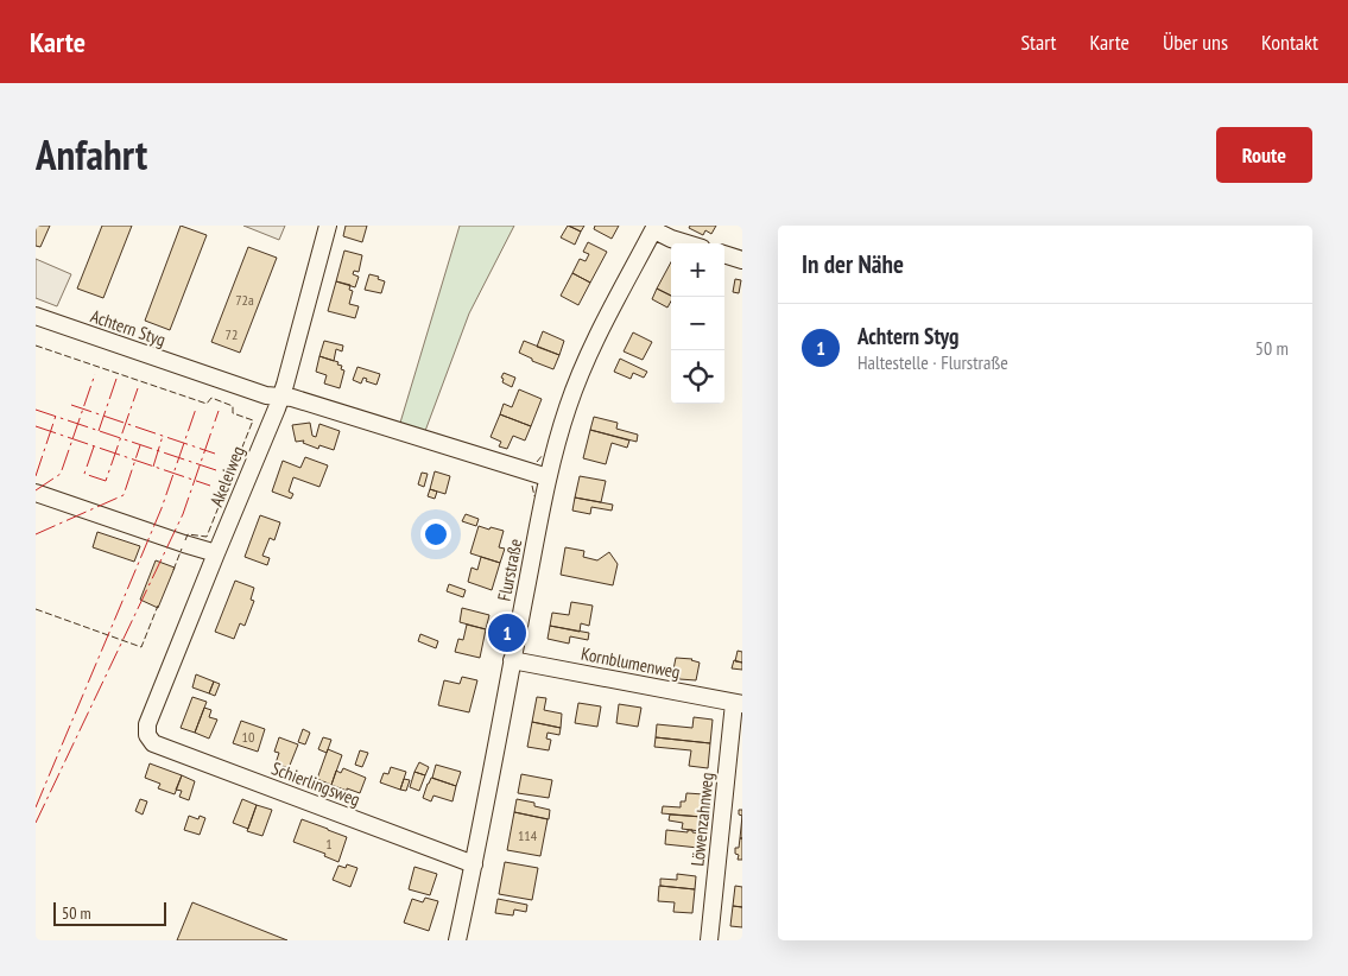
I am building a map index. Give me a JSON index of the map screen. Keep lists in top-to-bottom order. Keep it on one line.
{"streets":{"street":["Achtern Styg","Akeleiweg","Flurstraße","Kornblumenweg","Schierlingsweg","Löwenzahnweg"]},"crossings":[["Achtern Styg","Akeleiweg"],["Achtern Styg","Flurstraße"],["Akeleiweg","Schierlingsweg"],["Flurstraße","Kornblumenweg"],["Flurstraße","Schierlingsweg"],["Kornblumenweg","Löwenzahnweg"]],"house_numbers":["72a","72","10","114","1"],"scale_bar":"50 m","page":{"header":"Karte","nav":["Start","Karte","Über uns","Kontakt"],"title":"Anfahrt","buttons":"Route","heading":"In der Nähe","map_buttons":["+","−"],"list":[{"mark":"1","name":"Achtern Styg","note":"Haltestelle · Flurstraße","value":"50 m"}],"pins":"1","scale":"50 m"}}
